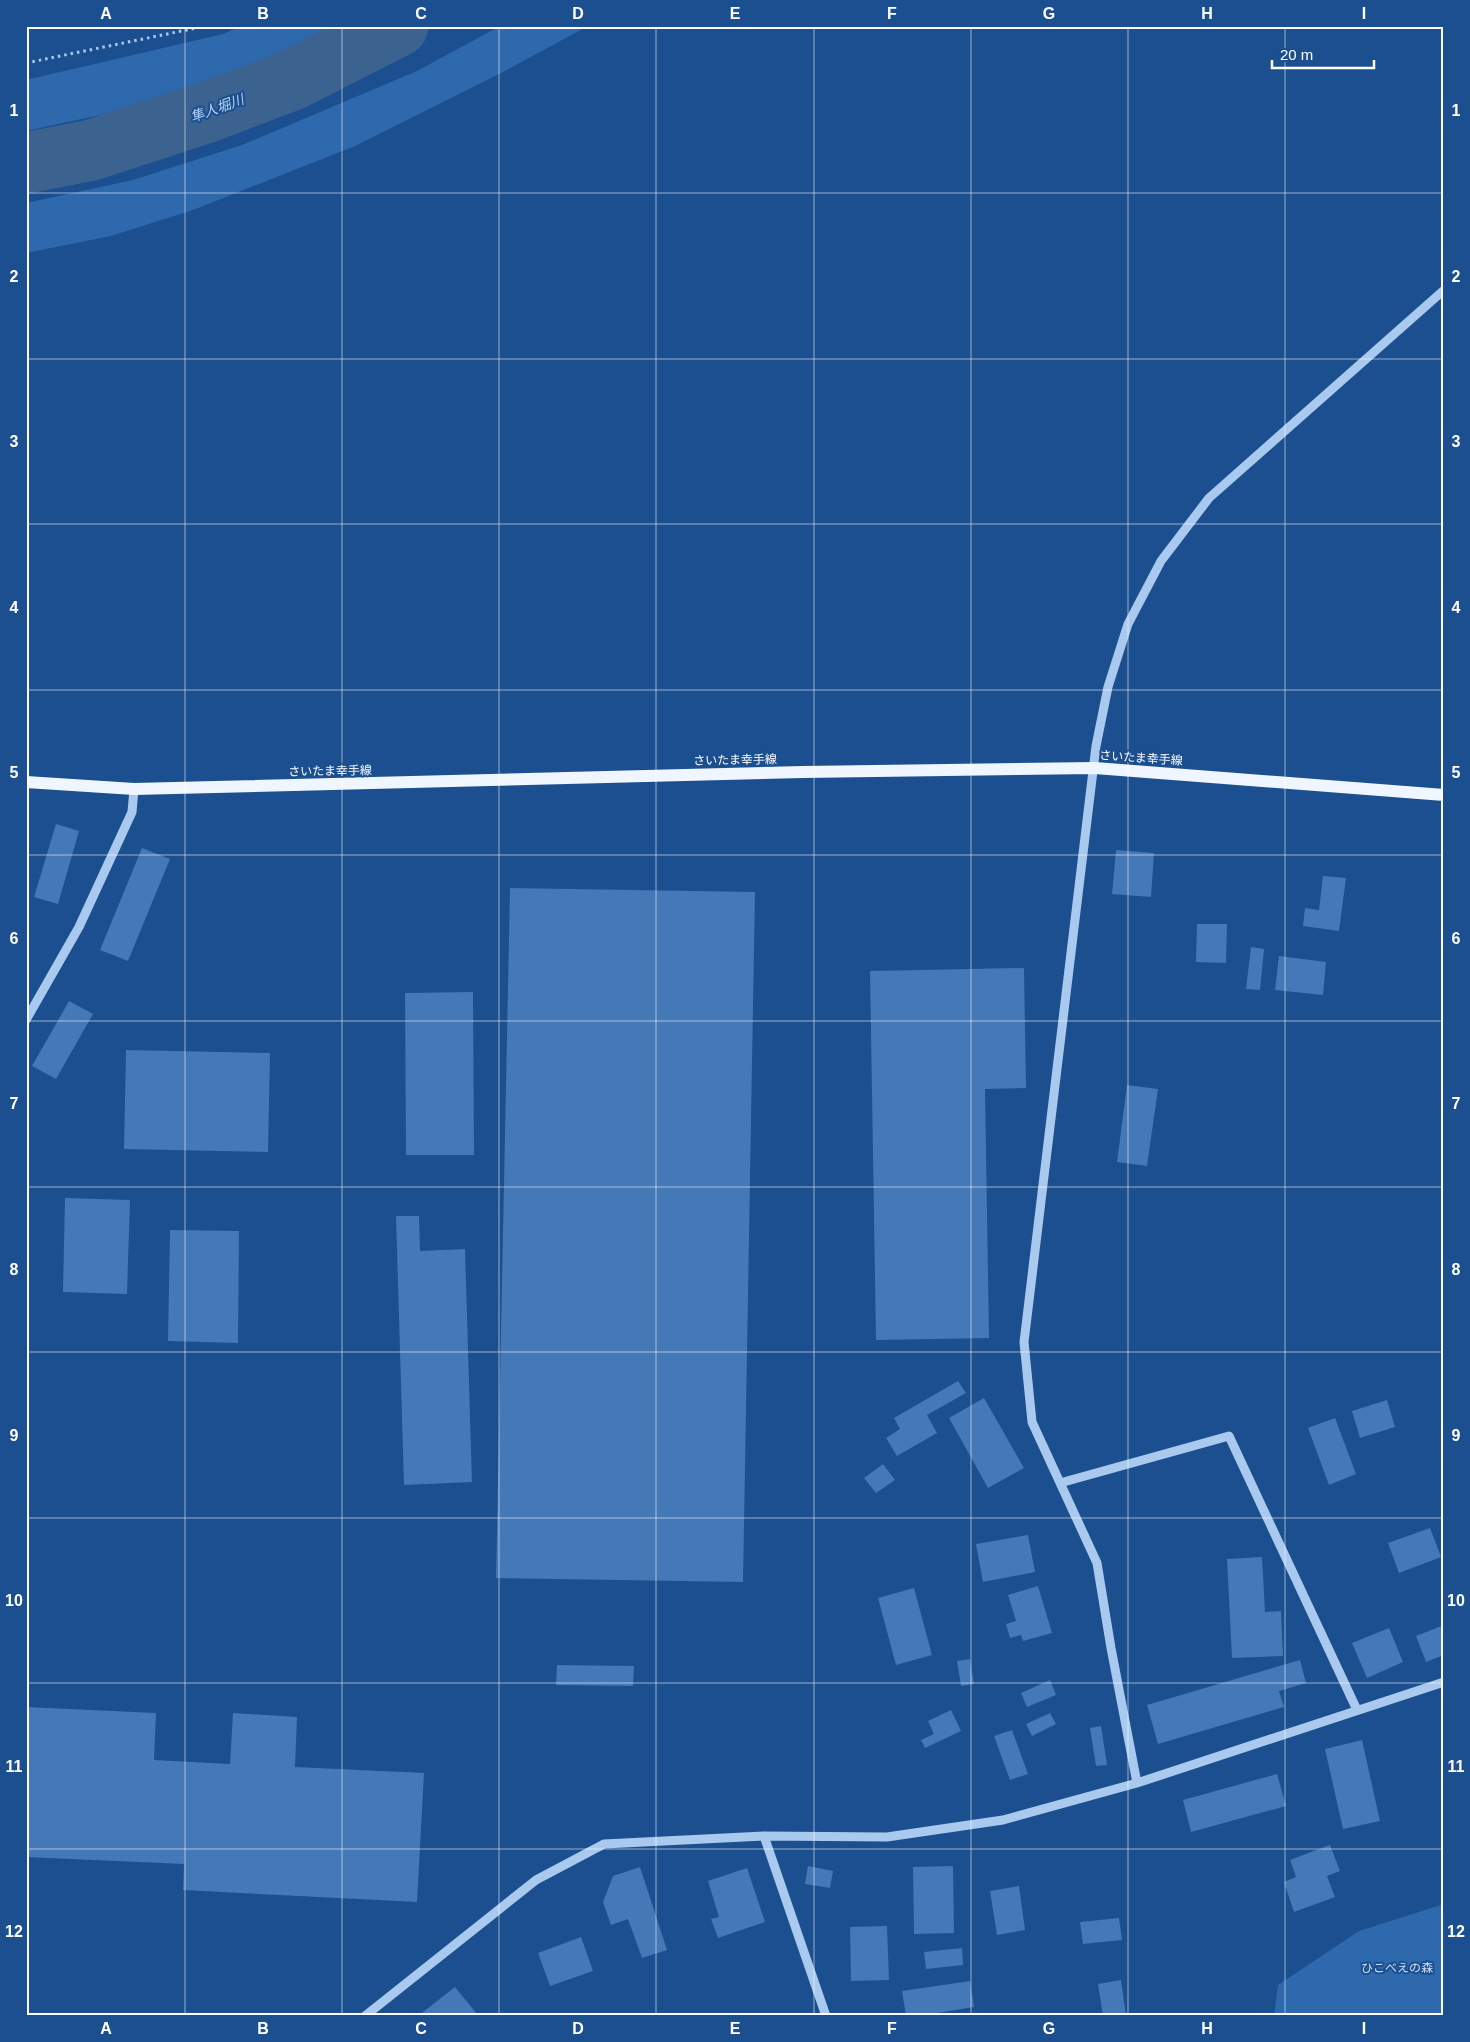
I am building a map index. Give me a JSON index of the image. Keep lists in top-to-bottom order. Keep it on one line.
{"streets":{"main road":["さいたま幸手線"]},"water":["隼人堀川"],"parks":["ひこべえの森"],"scale_bar":"20 m","grid":{"columns":["A","B","C","D","E","F","G","H","I"],"rows":["1","2","3","4","5","6","7","8","9","10","11","12"]}}
